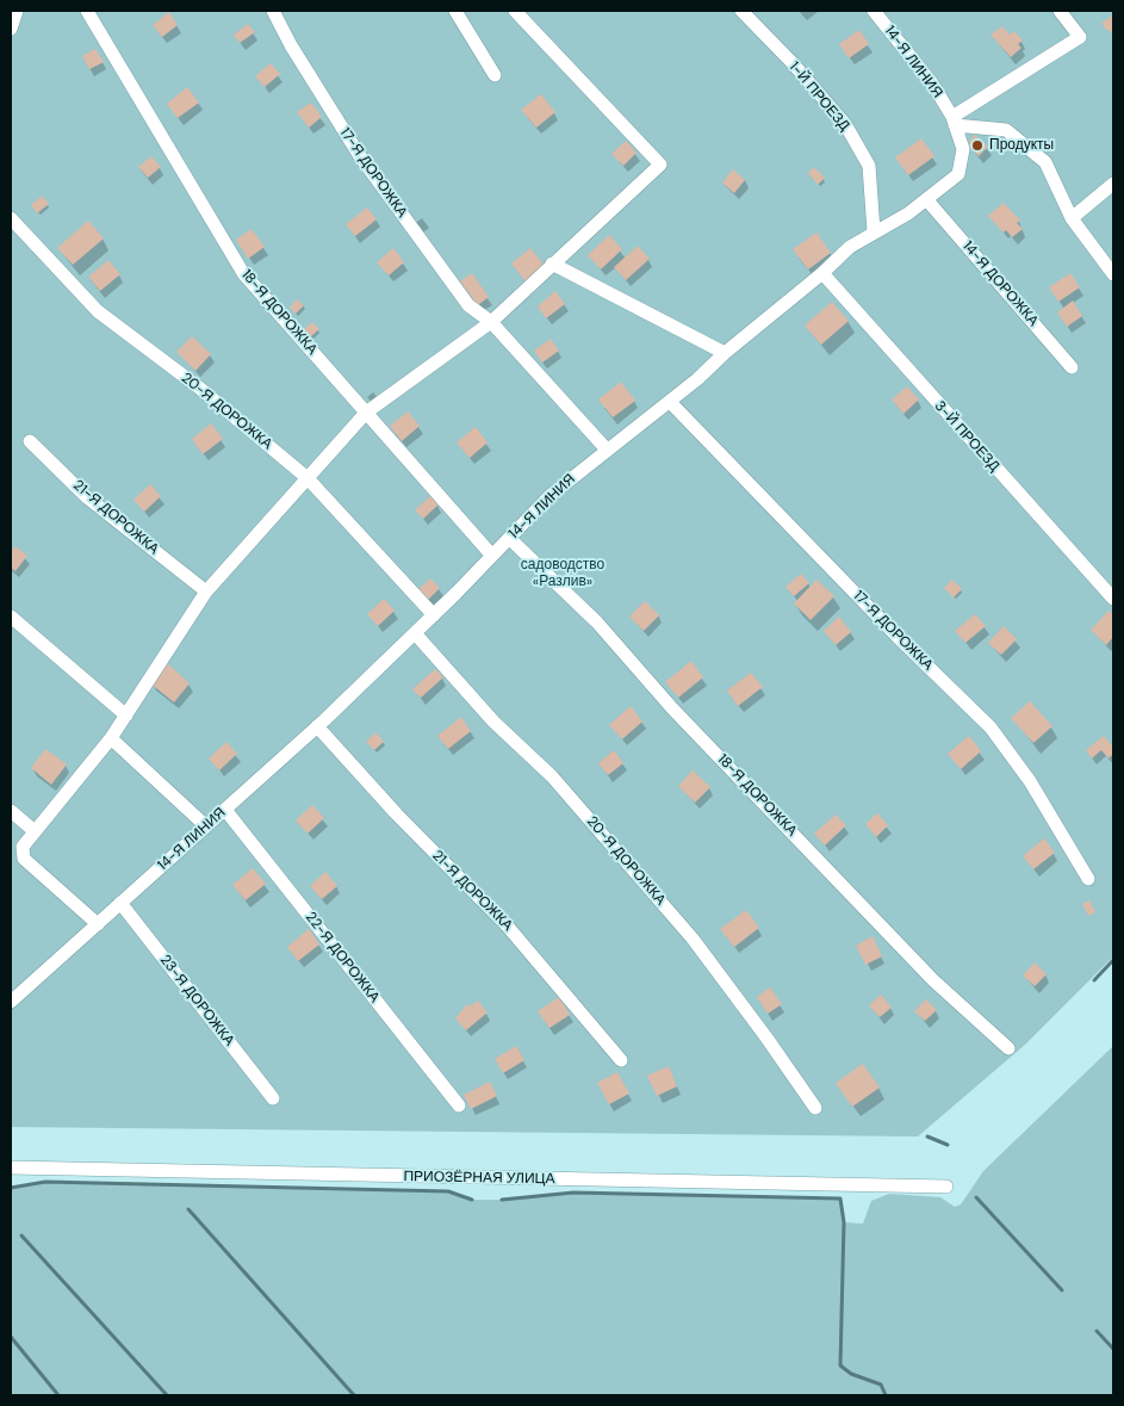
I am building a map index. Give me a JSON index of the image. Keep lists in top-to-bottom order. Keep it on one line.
{"streets":{"street":["14-Я ЛИНИЯ","1-Й ПРОЕЗД","17-Я ДОРОЖКА","14-Я ДОРОЖКА","18-Я ДОРОЖКА","20-Я ДОРОЖКА","3-Й ПРОЕЗД","21-Я ДОРОЖКА","22-Я ДОРОЖКА","23-Я ДОРОЖКА","ПРИОЗЁРНАЯ УЛИЦА"]},"crossings":[["14-Я ЛИНИЯ","1-Й ПРОЕЗД"],["14-Я ЛИНИЯ","17-Я ДОРОЖКА"],["14-Я ЛИНИЯ","14-Я ДОРОЖКА"],["14-Я ЛИНИЯ","18-Я ДОРОЖКА"],["14-Я ЛИНИЯ","20-Я ДОРОЖКА"],["14-Я ЛИНИЯ","3-Й ПРОЕЗД"],["14-Я ЛИНИЯ","21-Я ДОРОЖКА"],["14-Я ЛИНИЯ","22-Я ДОРОЖКА"],["14-Я ЛИНИЯ","23-Я ДОРОЖКА"]],"parks":["садоводство «Разлив»"],"places":["Продукты"]}
